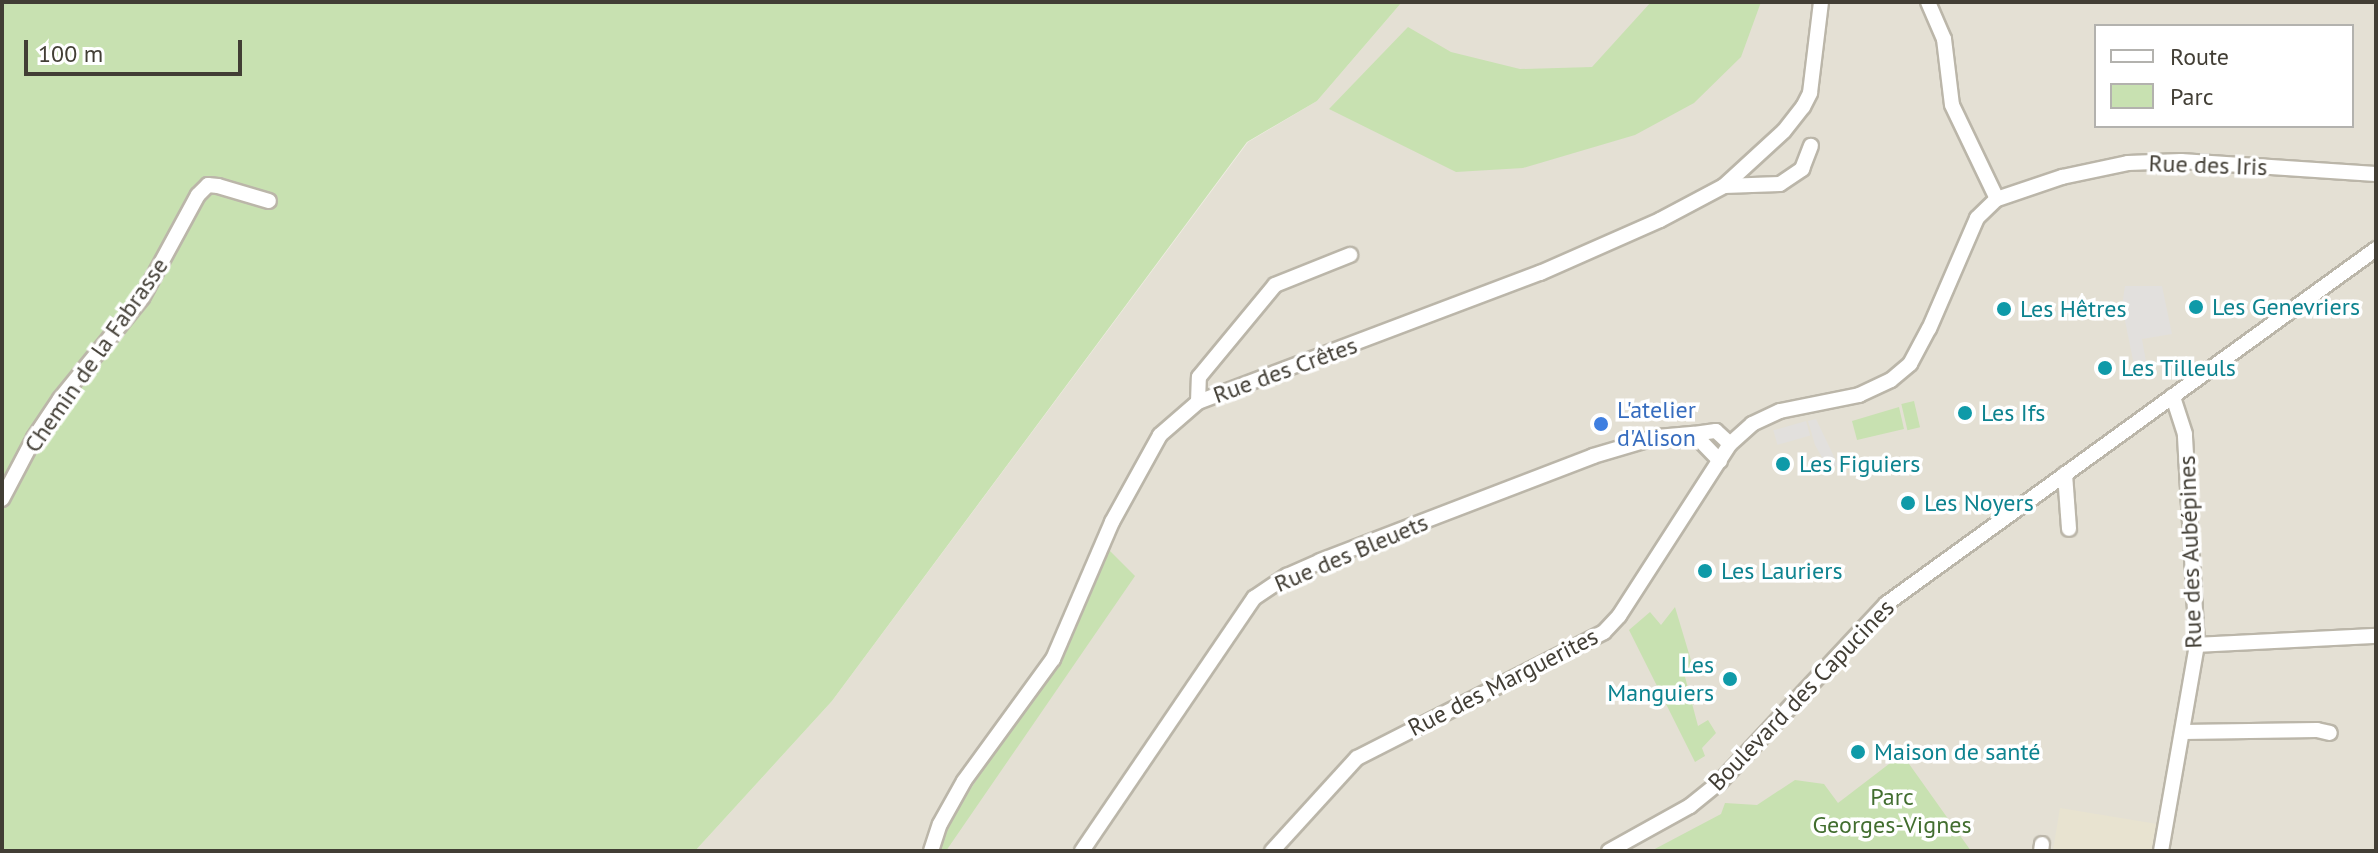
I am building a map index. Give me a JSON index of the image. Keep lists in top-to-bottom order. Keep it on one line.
{"streets":{"street":["Rue des Iris","Chemin de la Fabrasse","Rue des Crêtes","Rue des Aubépines","Rue des Bleuets","Rue des Marguerites","Boulevard des Capucines"]},"crossings":[["Rue des Aubépines","Boulevard des Capucines"],["Rue des Bleuets","Rue des Marguerites"]],"parks":["Parc Georges-Vignes"],"places":["Les Genevriers","Les Hêtres","Les Tilleuls","Les Ifs","L'atelier d'Alison","Les Figuiers","Les Noyers","Les Lauriers","Les Manguiers","Maison de santé"],"legend":["Route","Parc"],"scale_bar":"100 m"}
